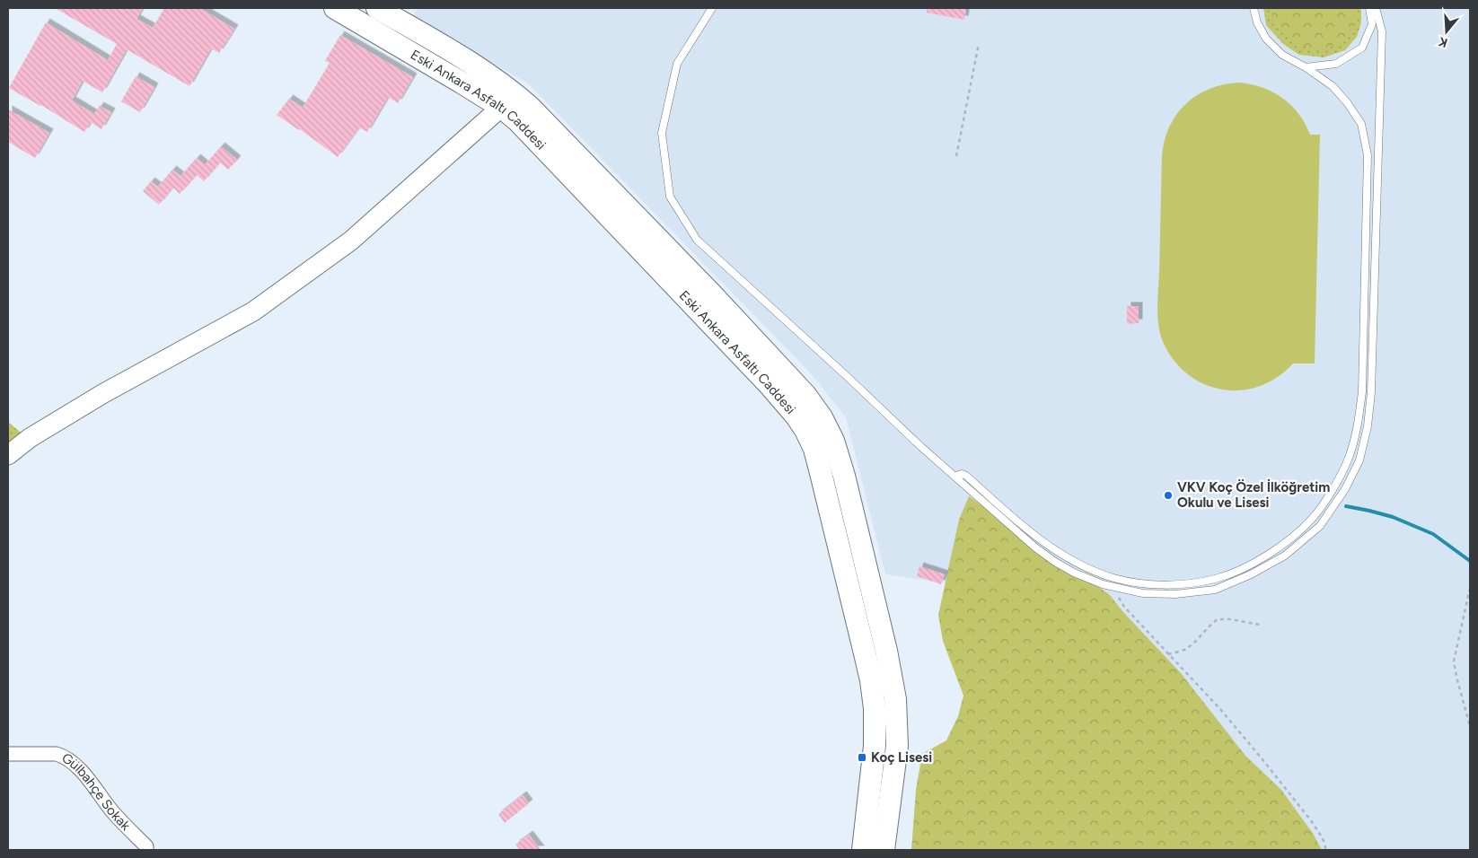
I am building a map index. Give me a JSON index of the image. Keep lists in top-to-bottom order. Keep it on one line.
{"streets":{"main road":["Eski Ankara Asfaltı Caddesi"],"street":["Gülbahçe Sokak"]},"places":{"other":["VKV Koç Özel İlköğretim Okulu ve Lisesi"],"transit":["Koç Lisesi"]},"north":"bottom"}
